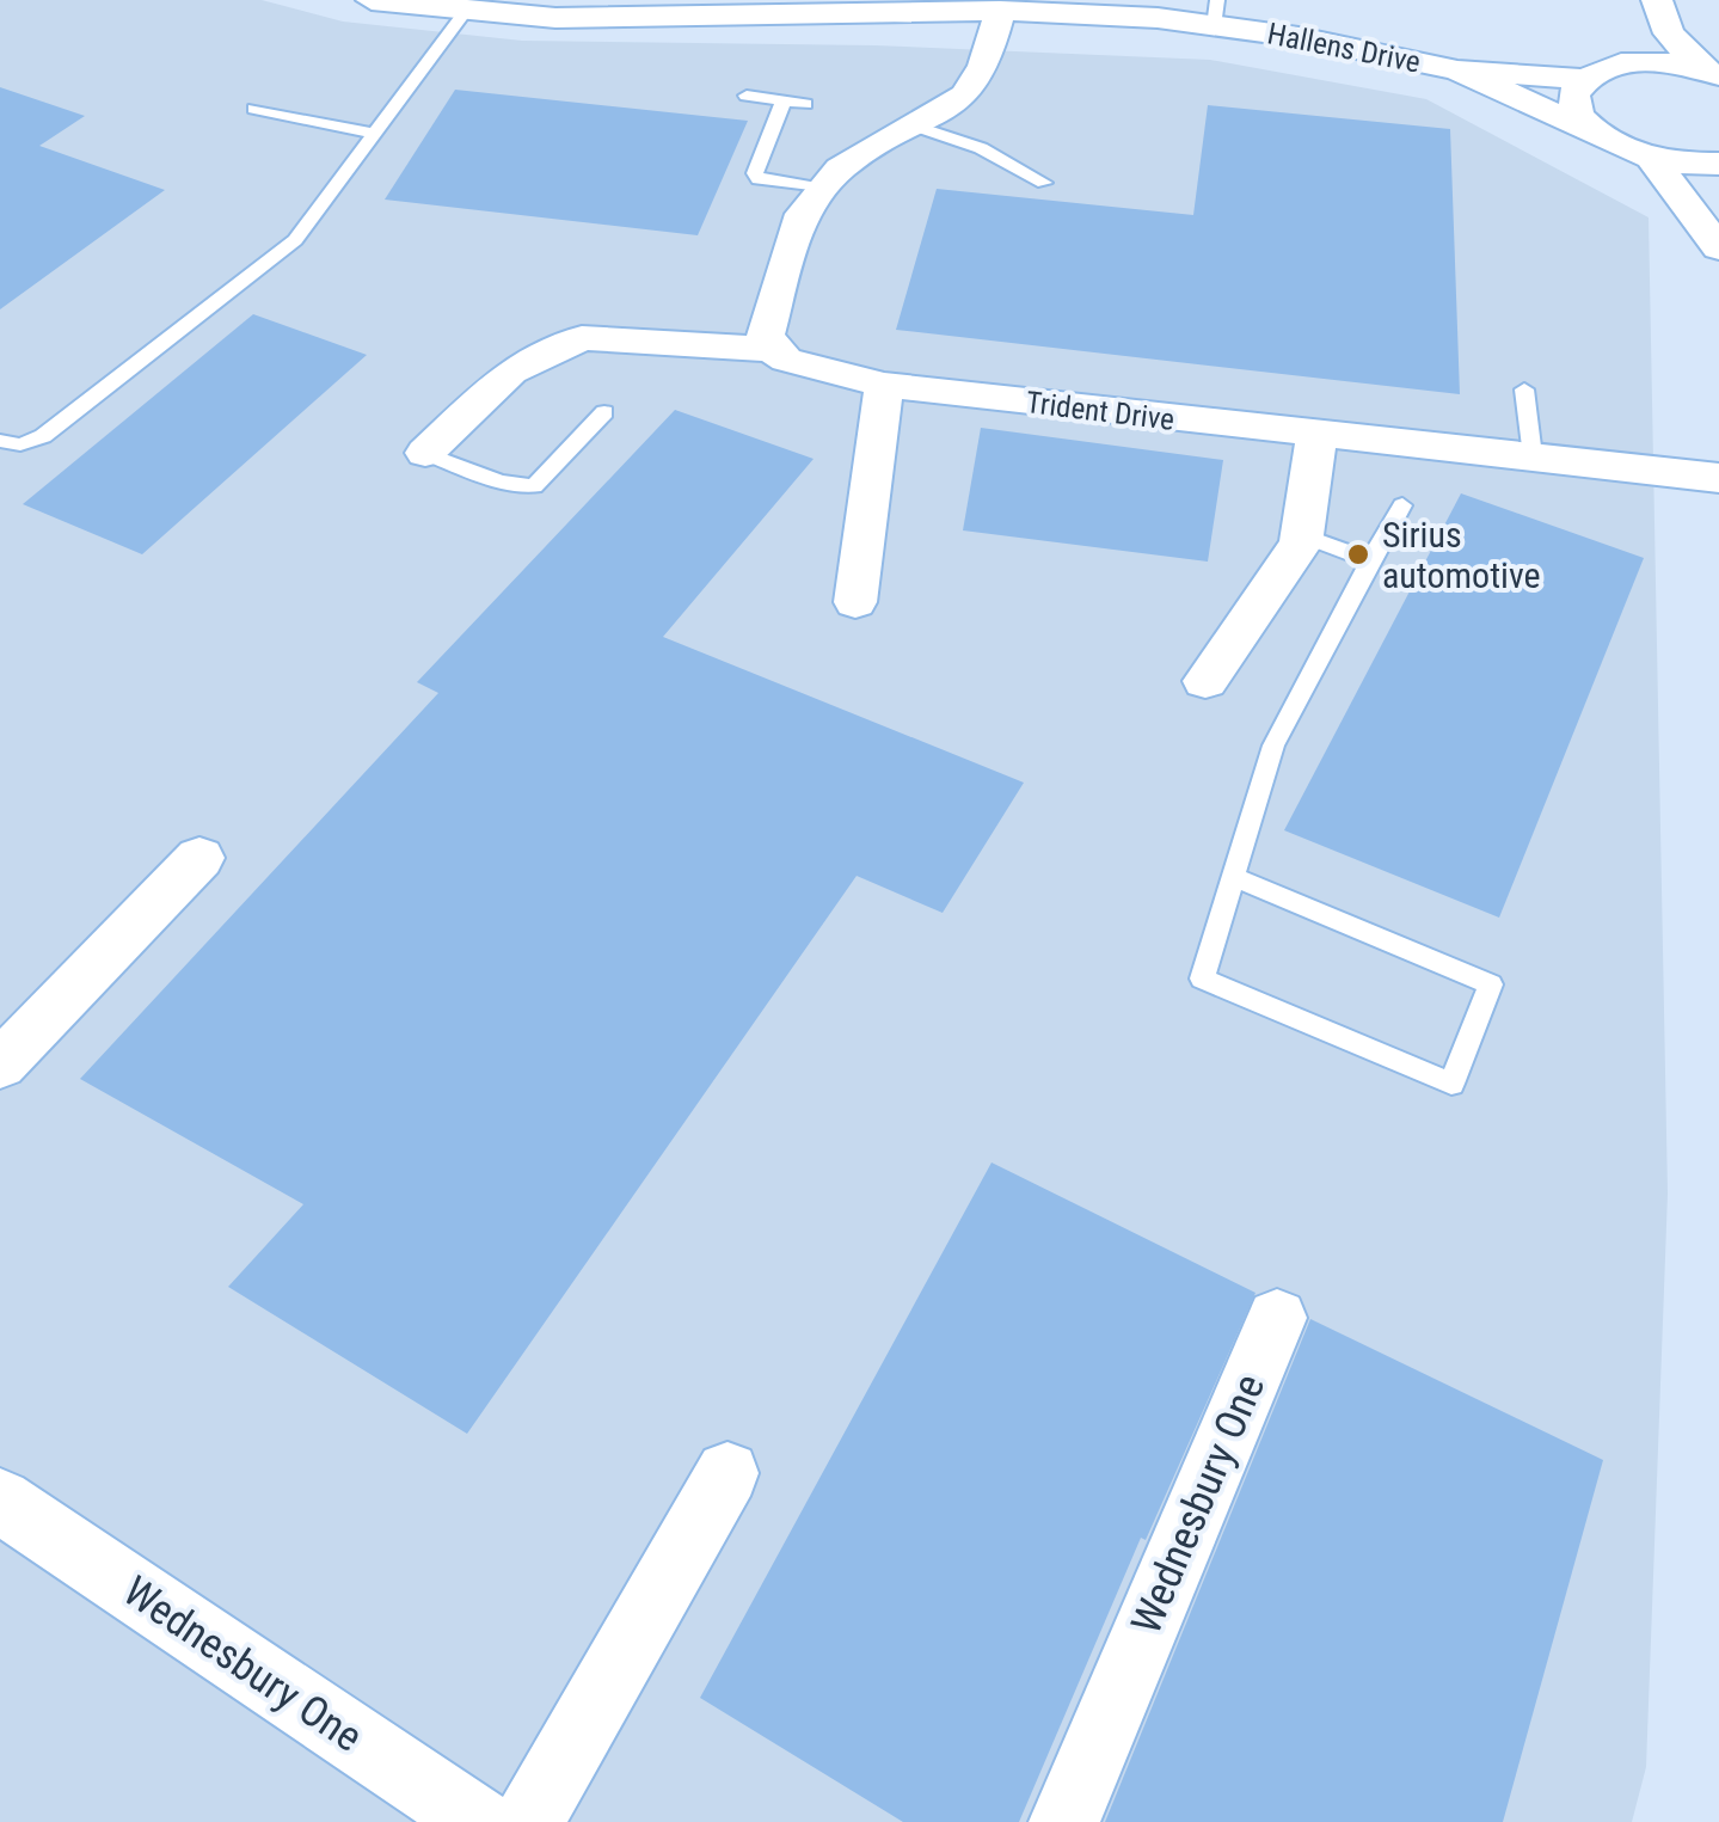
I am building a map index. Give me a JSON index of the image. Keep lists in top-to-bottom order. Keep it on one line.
{"streets":{"street":["Hallens Drive","Trident Drive","Wednesbury One"]},"places":["Sirius automotive"]}
